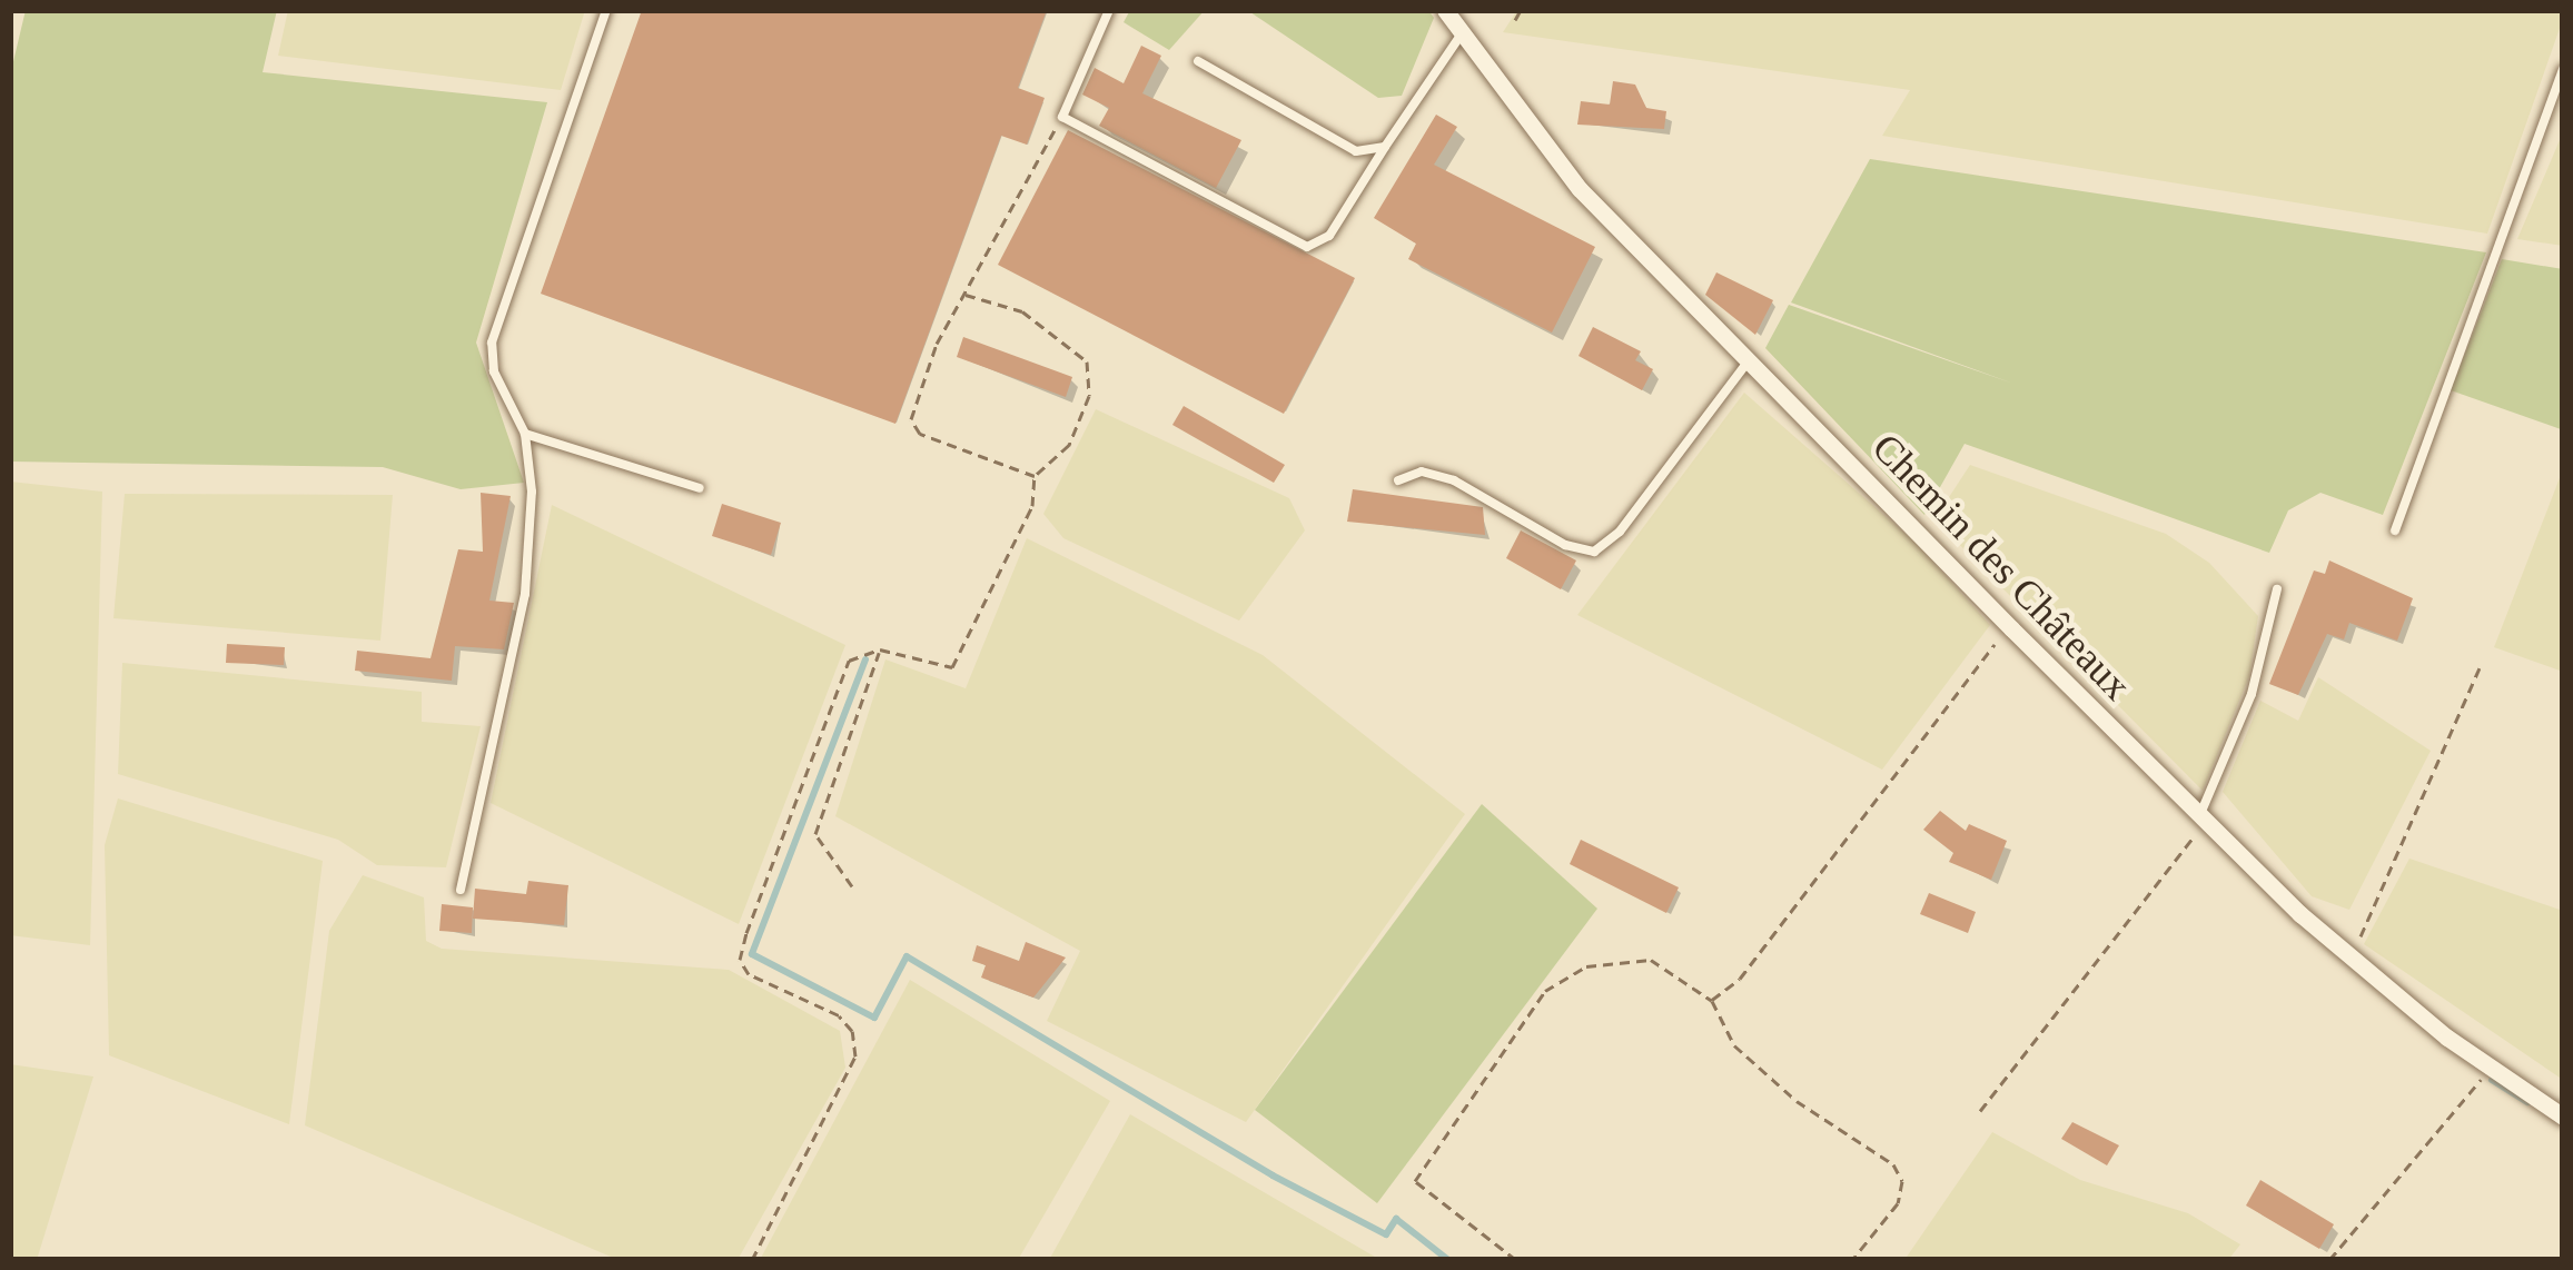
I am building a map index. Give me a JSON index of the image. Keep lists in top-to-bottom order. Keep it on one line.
{"streets":{"street":["Chemin des Châteaux"]}}
